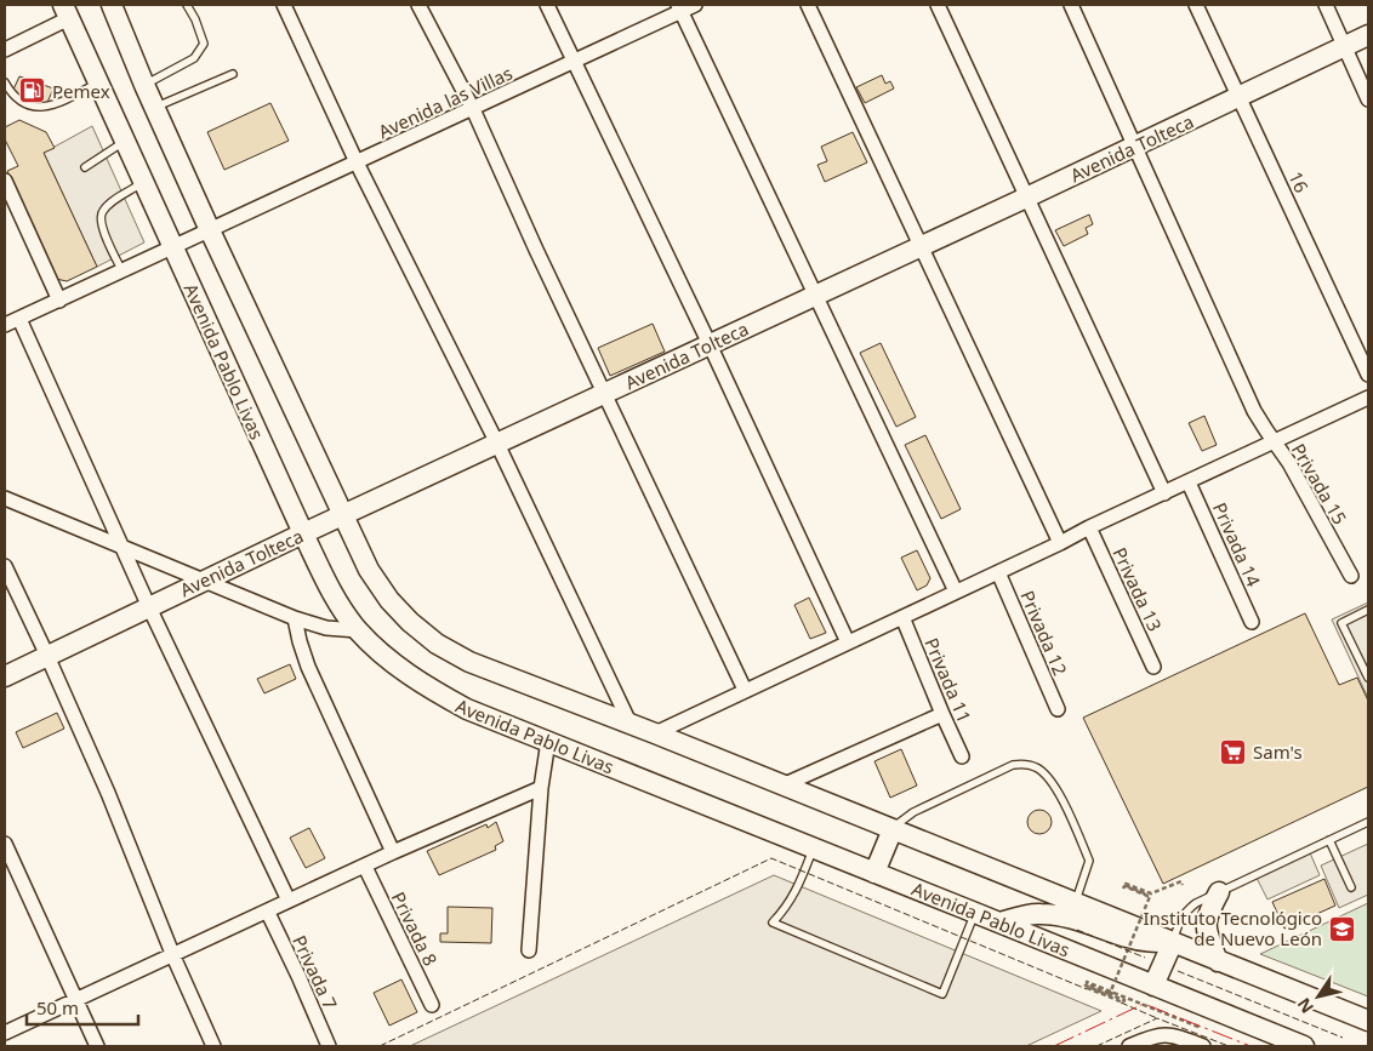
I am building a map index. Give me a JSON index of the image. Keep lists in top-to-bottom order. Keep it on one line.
{"streets":{"main road":["Avenida Tolteca","Avenida Pablo Livas"],"street":["Avenida las Villas","16","Privada 15","Privada 14","Privada 13","Privada 12","Privada 11","Privada 8","Privada 7"]},"crossings":[["Avenida Tolteca","16"],["Avenida Tolteca","Avenida Pablo Livas"],["Avenida Tolteca","Privada 15"]],"places":{"fuel station":["Pemex"],"supermarket":["Sam's"],"school or university":["Instituto Tecnológico de Nuevo León"]},"scale_bar":"50 m","north":"bottom left"}
